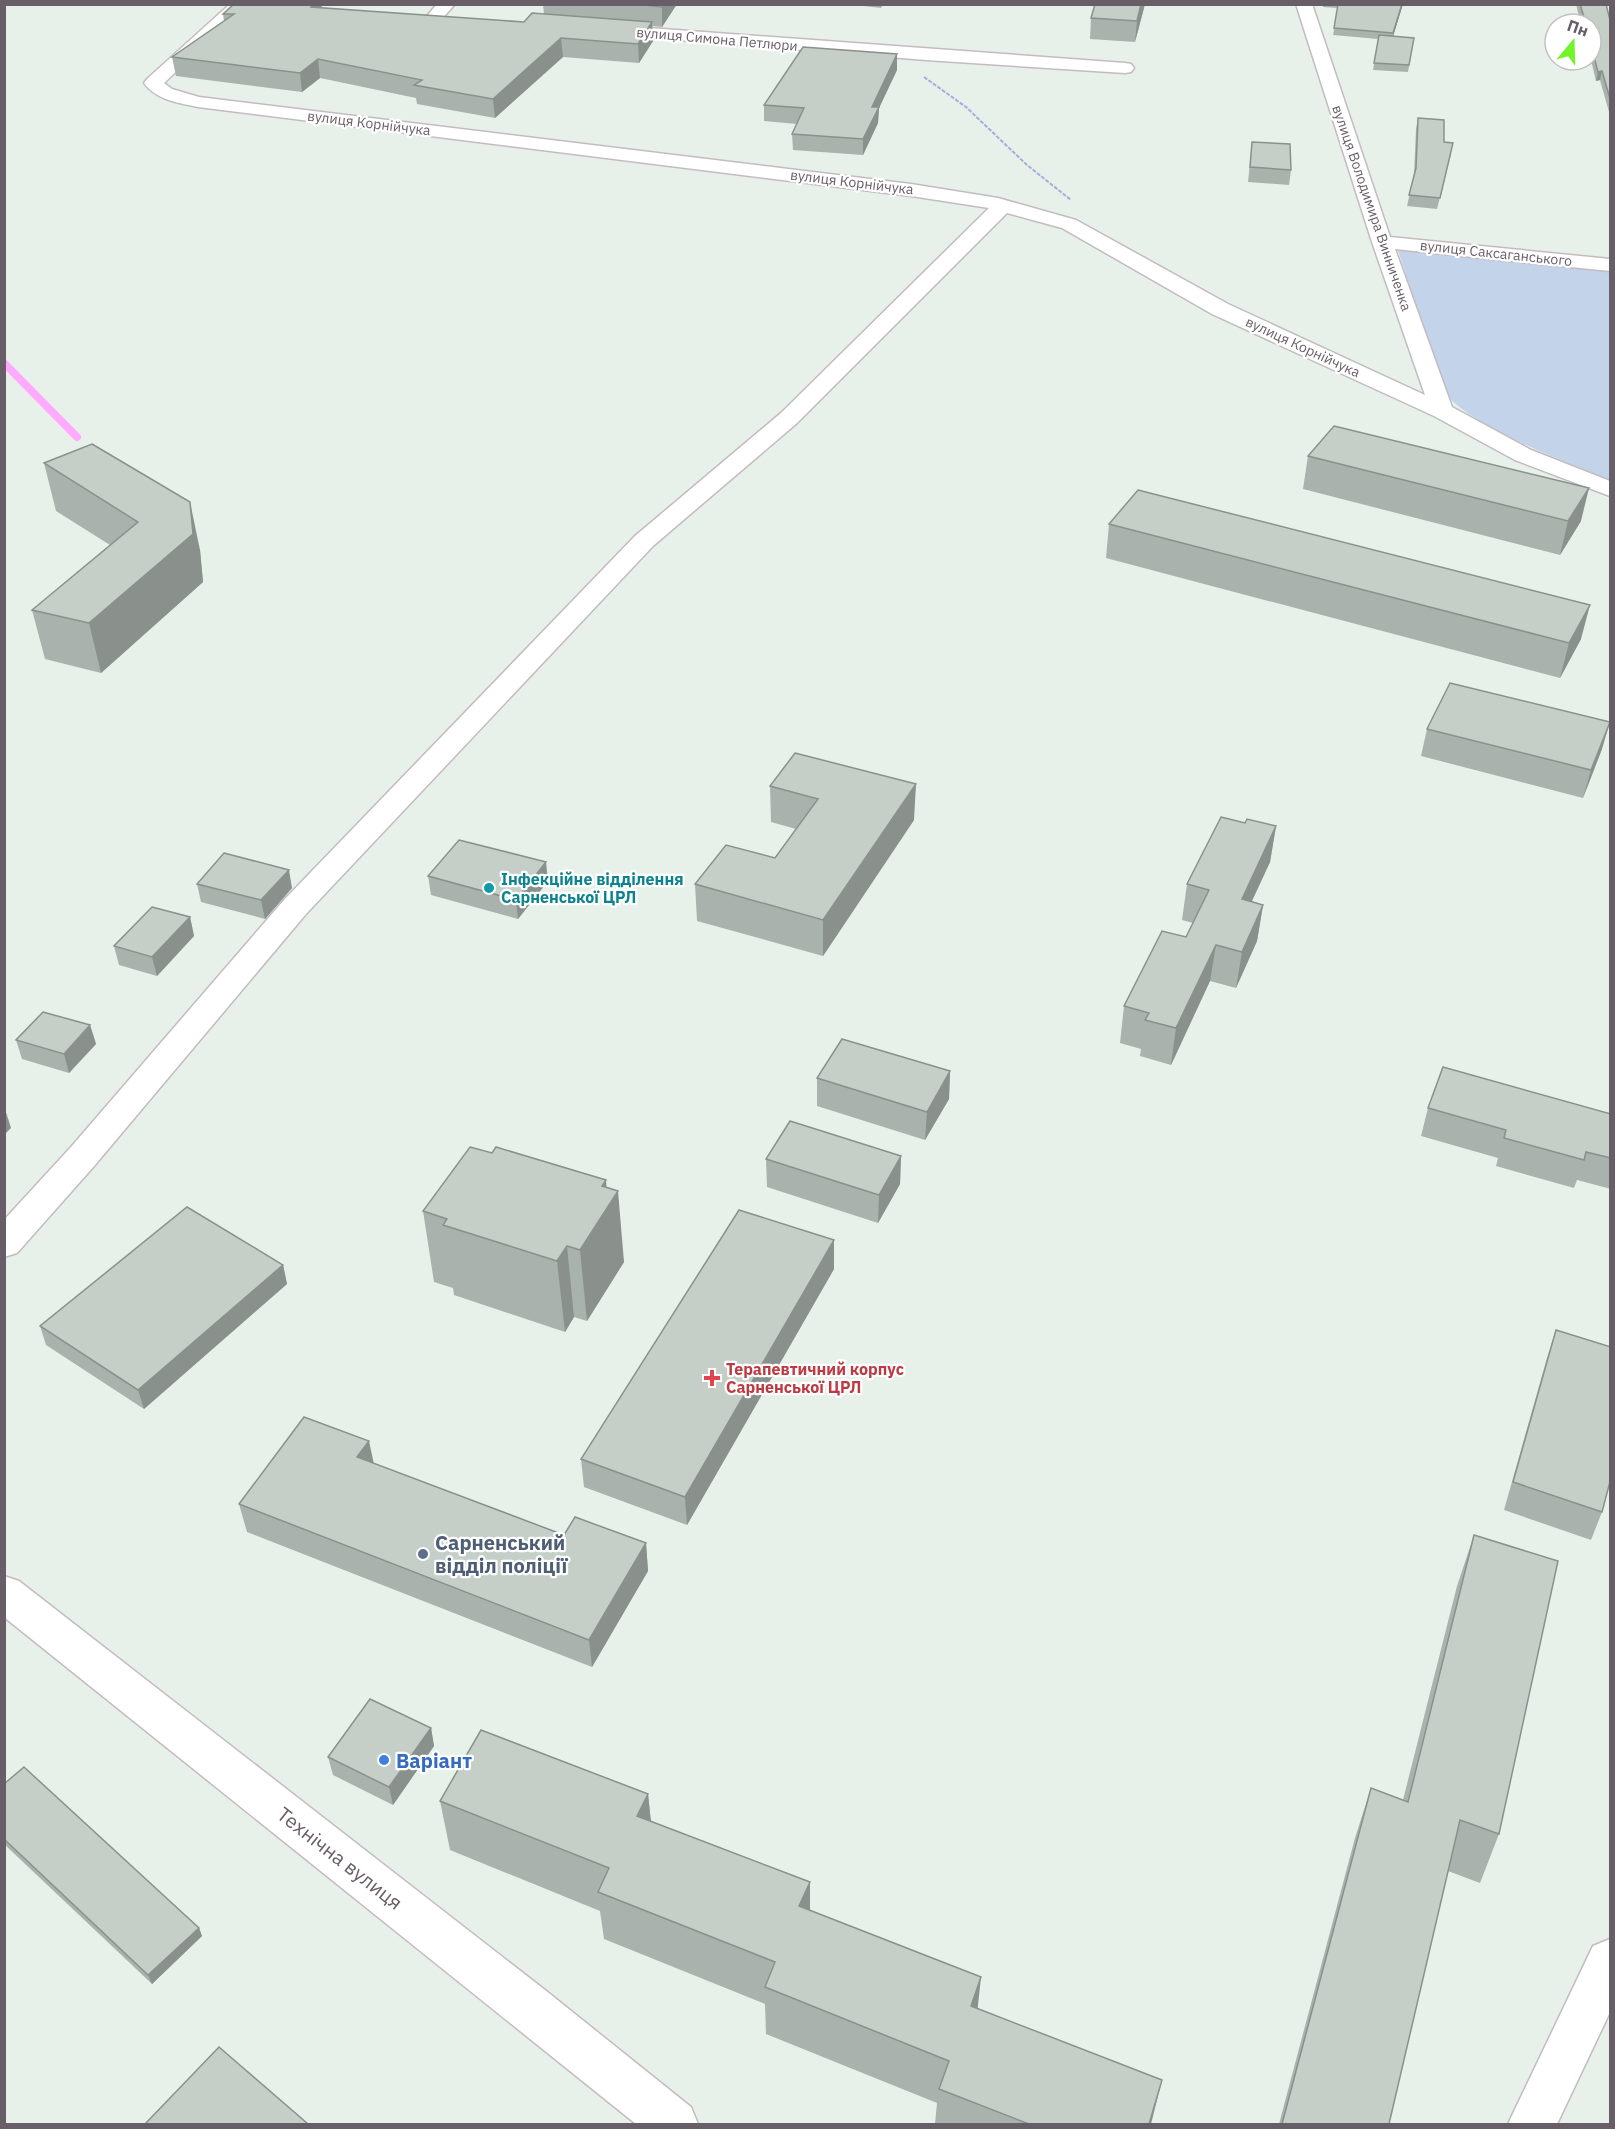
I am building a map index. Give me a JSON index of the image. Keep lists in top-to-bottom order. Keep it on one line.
{"streets":{"street":["вулиця Симона Петлюри","вулиця Корнійчука","вулиця Володимира Винниченка","вулиця Саксаганського","Технічна вулиця"]},"crossings":[["вулиця Корнійчука","вулиця Володимира Винниченка"],["вулиця Володимира Винниченка","вулиця Саксаганського"]],"places":{"other":["Інфекційне відділення Сарненської ЦРЛ","Сарненський відділ поліції","Варіант"],"health":["Терапевтичний корпус Сарненської ЦРЛ"]},"north":"top"}
